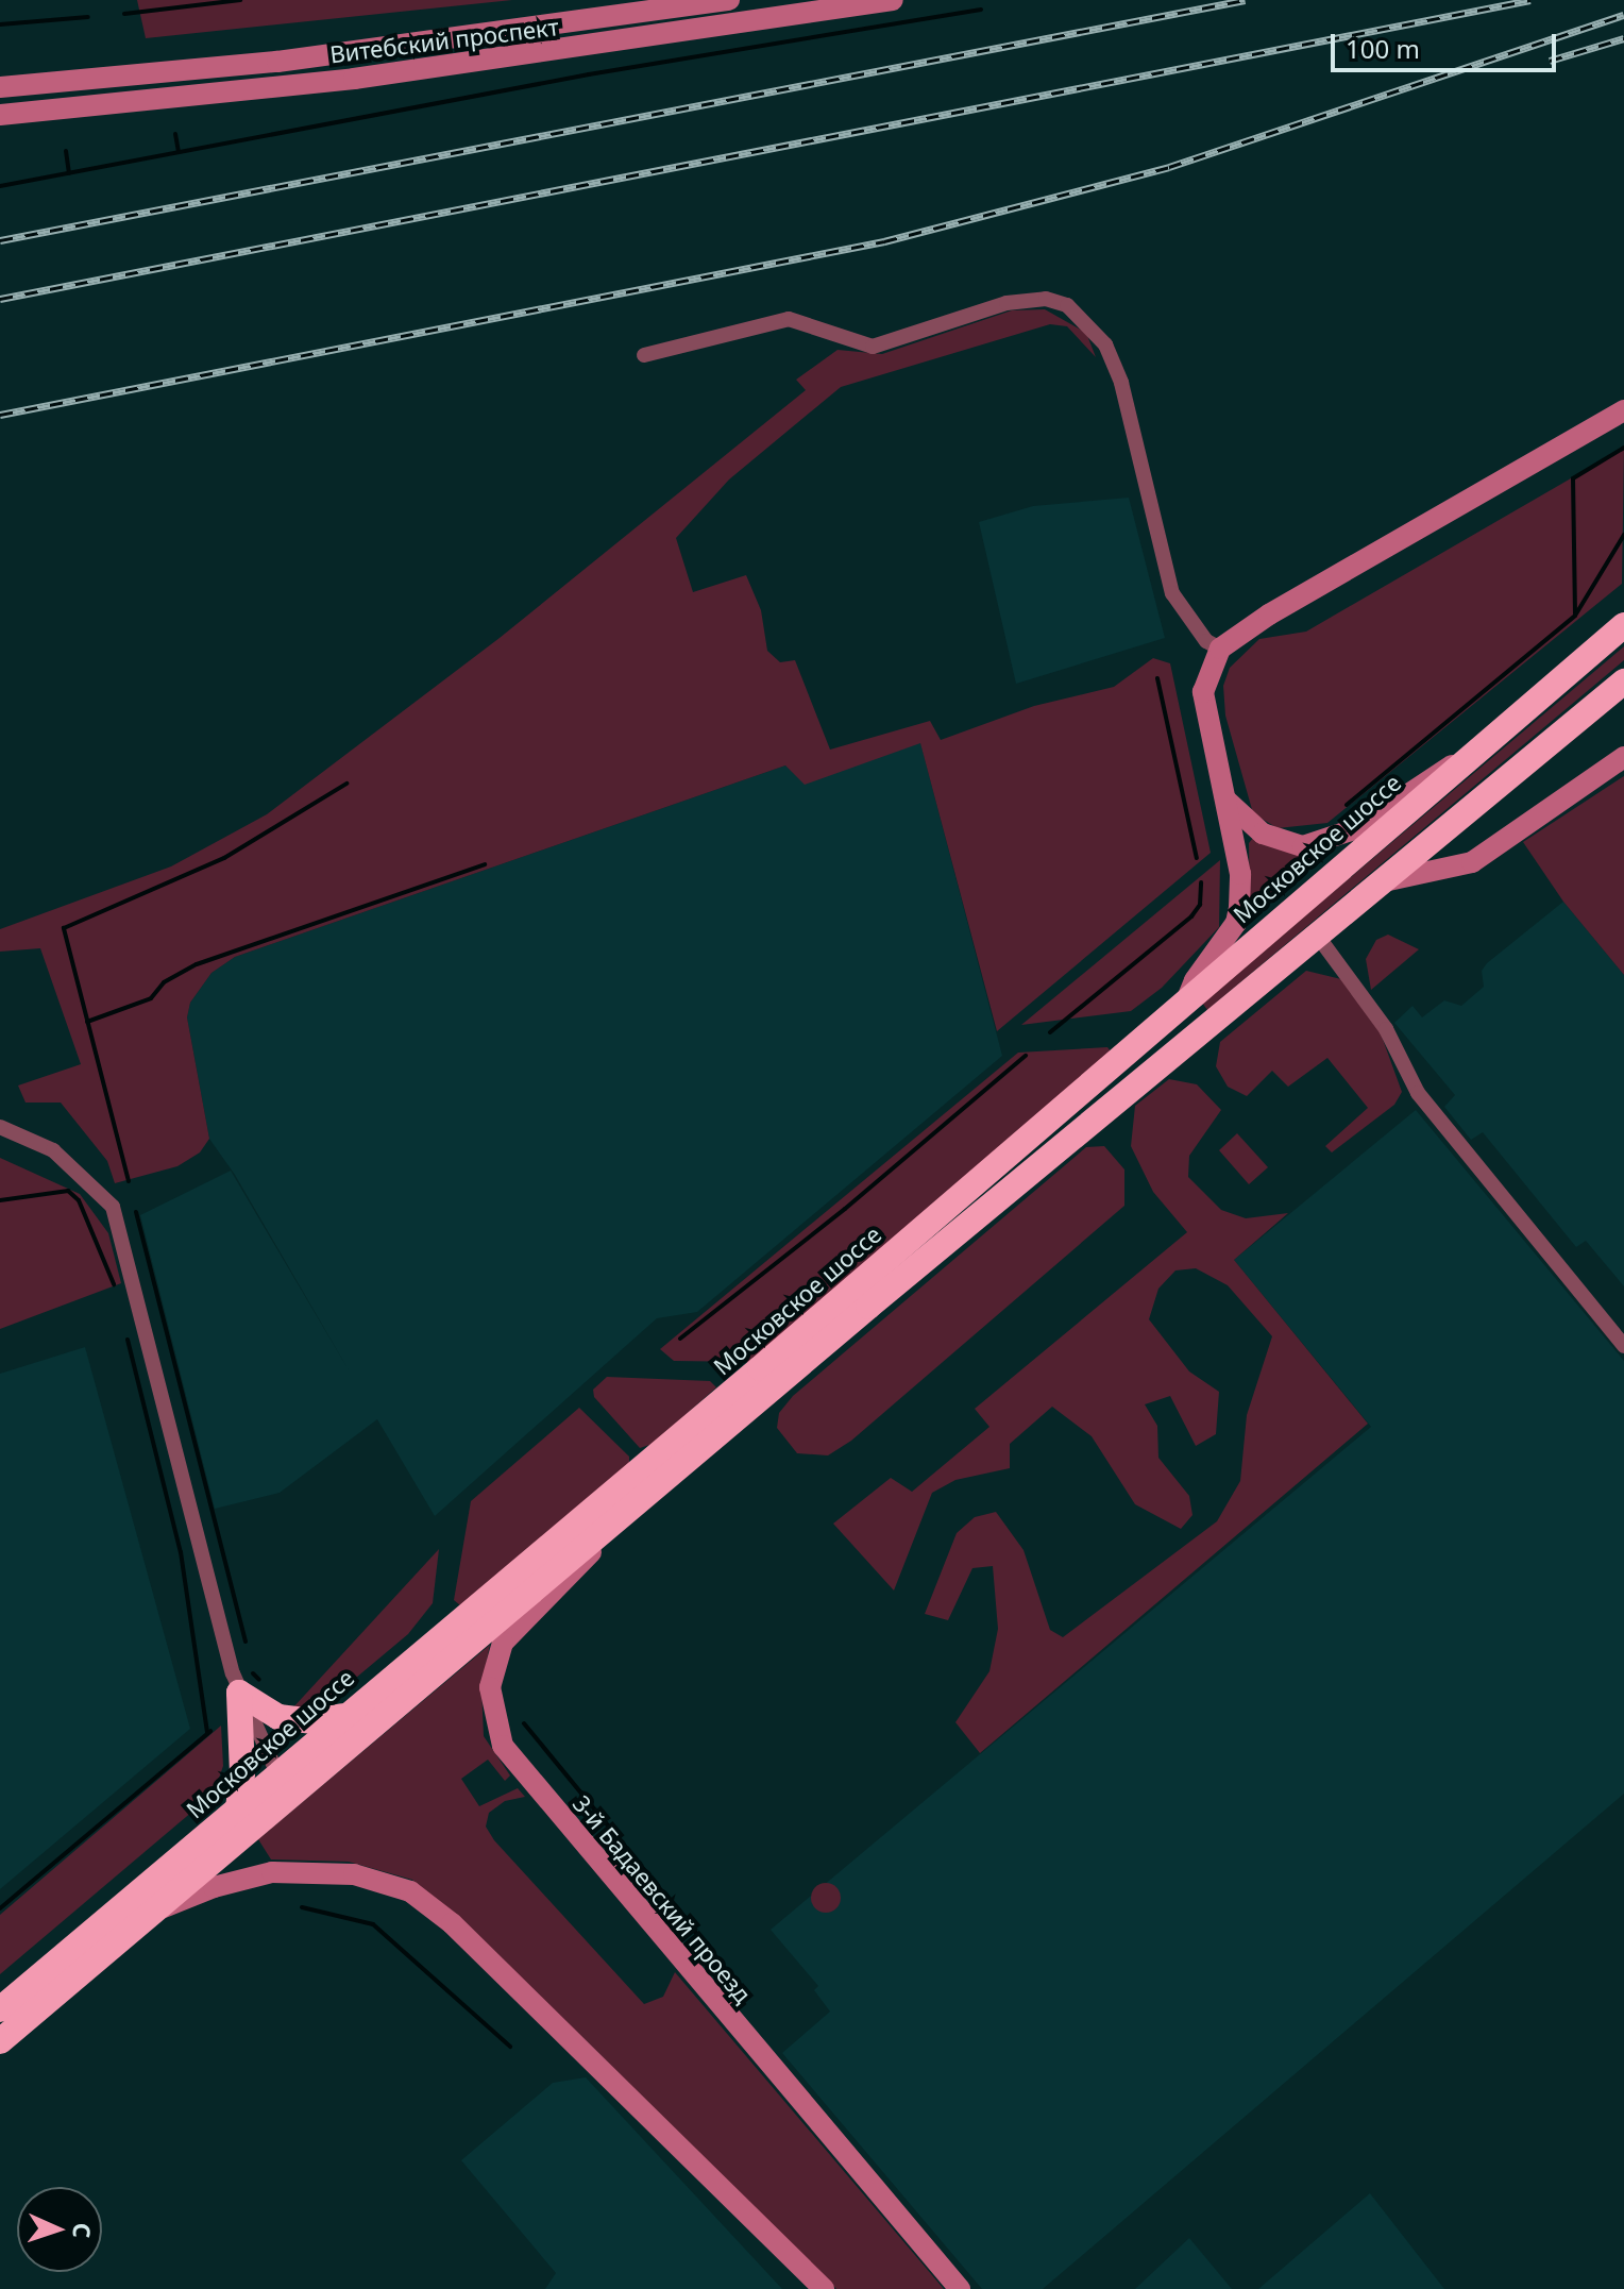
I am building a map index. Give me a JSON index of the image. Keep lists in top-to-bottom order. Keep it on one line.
{"streets":{"highway":["Московское шоссе"],"street":["Витебский проспект","3-й Бадаевский проезд"]},"scale_bar":"100 m","north":"right"}
